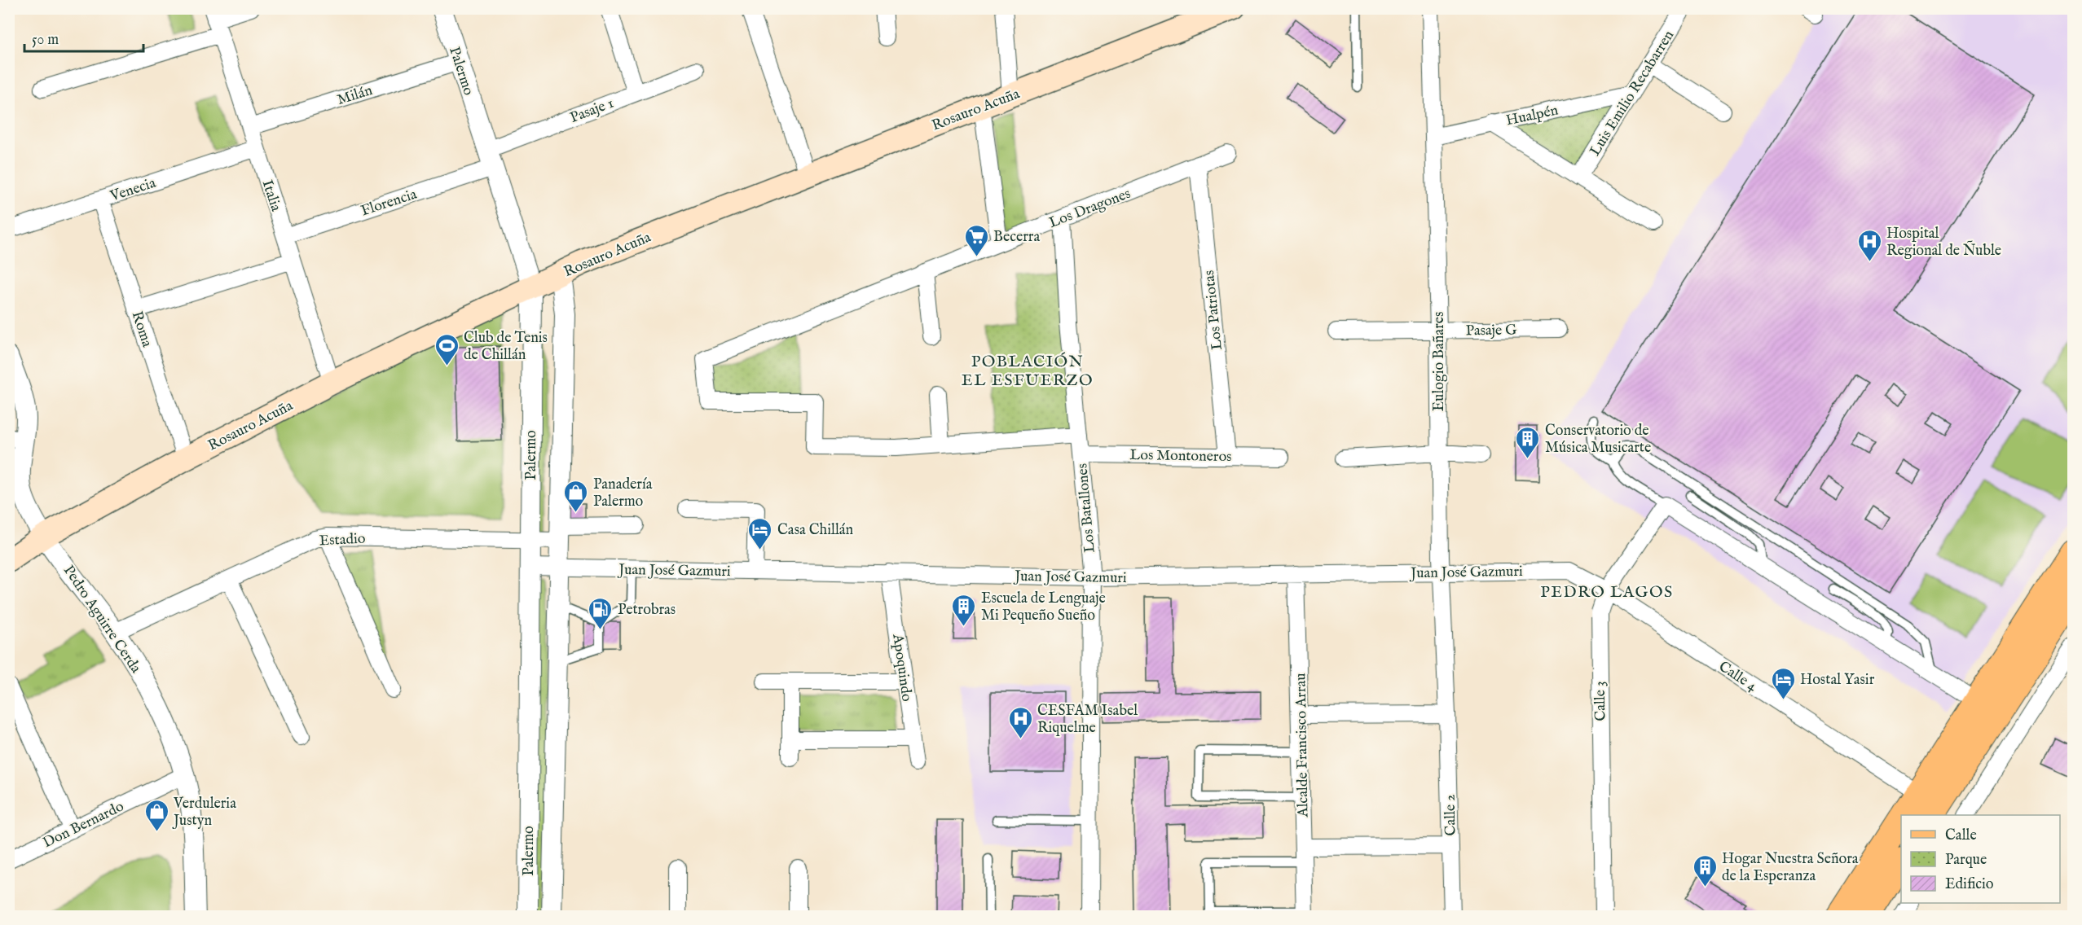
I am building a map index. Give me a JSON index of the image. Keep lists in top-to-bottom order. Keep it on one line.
{"streets":{"main road":["Rosauro Acuña"],"street":["Palermo","Luis Emilio Recabarren","Milán","Pasaje 1","Hualpén","Venecia","Italia","Florencia","Los Dragones","Los Patriotas","Roma","Pasaje G","Eulogio Bañares","Los Montoneros","Los Batallones","Estadio","Juan José Gazmuri","Pedro Aguirre Cerda","Apoquindo","Calle 4","Calle 3","Alcalde Francisco Arrau","Calle 2","Don Bernardo"]},"crossings":[["Palermo","Milán"],["Palermo","Rosauro Acuña"],["Palermo","Pasaje 1"],["Palermo","Florencia"],["Palermo","Estadio"],["Palermo","Juan José Gazmuri"],["Luis Emilio Recabarren","Hualpén"],["Milán","Italia"],["Rosauro Acuña","Italia"],["Rosauro Acuña","Roma"],["Rosauro Acuña","Pedro Aguirre Cerda"],["Pasaje 1","Florencia"],["Hualpén","Eulogio Bañares"],["Venecia","Italia"],["Venecia","Roma"],["Italia","Florencia"],["Los Dragones","Los Patriotas"],["Los Dragones","Los Batallones"],["Los Patriotas","Los Montoneros"],["Pasaje G","Eulogio Bañares"],["Eulogio Bañares","Juan José Gazmuri"],["Eulogio Bañares","Calle 2"],["Los Montoneros","Los Batallones"],["Los Batallones","Juan José Gazmuri"],["Estadio","Pedro Aguirre Cerda"],["Juan José Gazmuri","Apoquindo"],["Juan José Gazmuri","Calle 4"],["Juan José Gazmuri","Calle 3"],["Juan José Gazmuri","Alcalde Francisco Arrau"],["Pedro Aguirre Cerda","Don Bernardo"],["Calle 4","Calle 3"]],"districts":["POBLACIÓN EL ESFUERZO","PEDRO LAGOS"],"places":{"supermarket":["Becerra"],"hospital":["Hospital Regional de Ñuble","CESFAM Isabel Riquelme"],"sports":["Club de Tenis de Chillán"],"building":["Conservatorio de Música Musicarte","Escuela de Lenguaje Mi Pequeño Sueño","Hogar Nuestra Señora de la Esperanza"],"shop":["Panadería Palermo","Verduleria Justyn"],"hotel":["Casa Chillán","Hostal Yasir"],"fuel station":["Petrobras"]},"legend":["Calle","Parque","Edificio"],"scale_bar":"50 m"}
